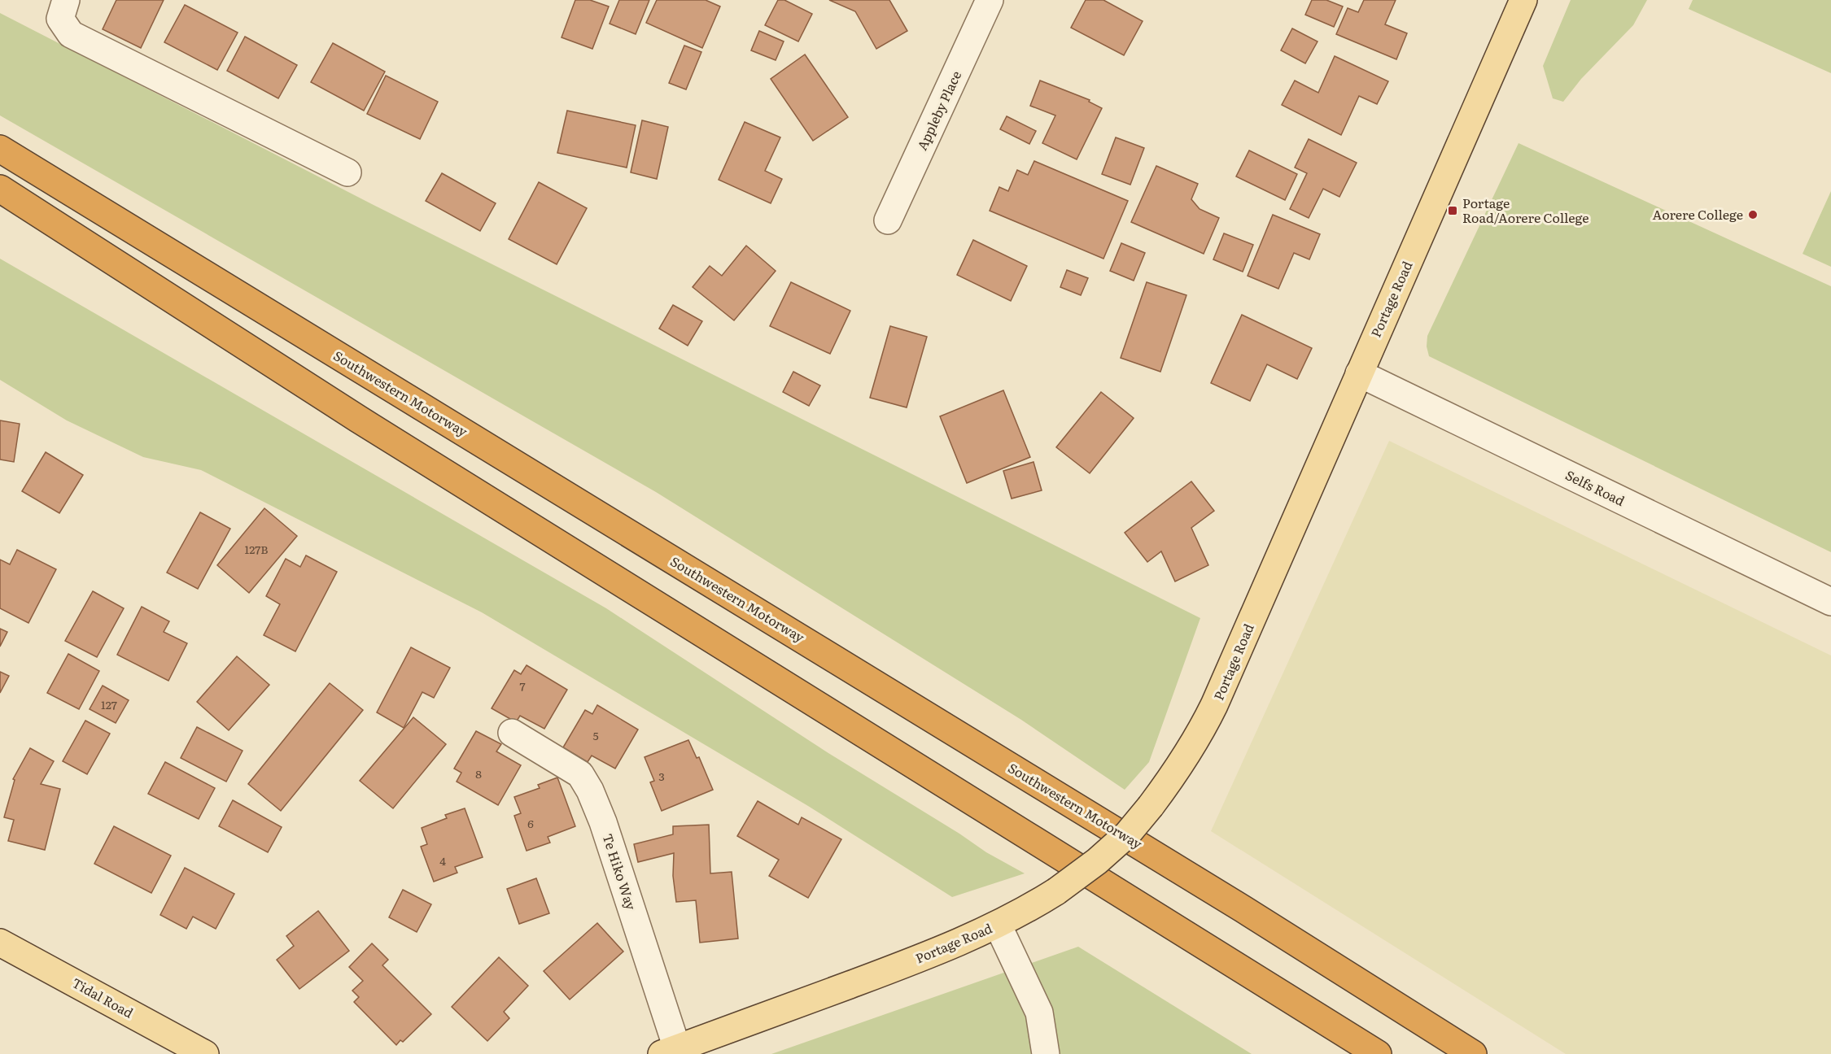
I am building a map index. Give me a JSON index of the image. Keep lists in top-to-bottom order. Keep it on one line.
{"streets":{"highway":["Southwestern Motorway"],"main road":["Portage Road","Tidal Road"],"street":["Appleby Place","Selfs Road","Te Hiko Way"]},"crossings":[["Portage Road","Selfs Road"],["Portage Road","Te Hiko Way"]],"places":{"transit":["Portage Road/Aorere College"],"other":["Aorere College"]},"house_numbers":["127B","7","127","5","8","3","6","4"]}
